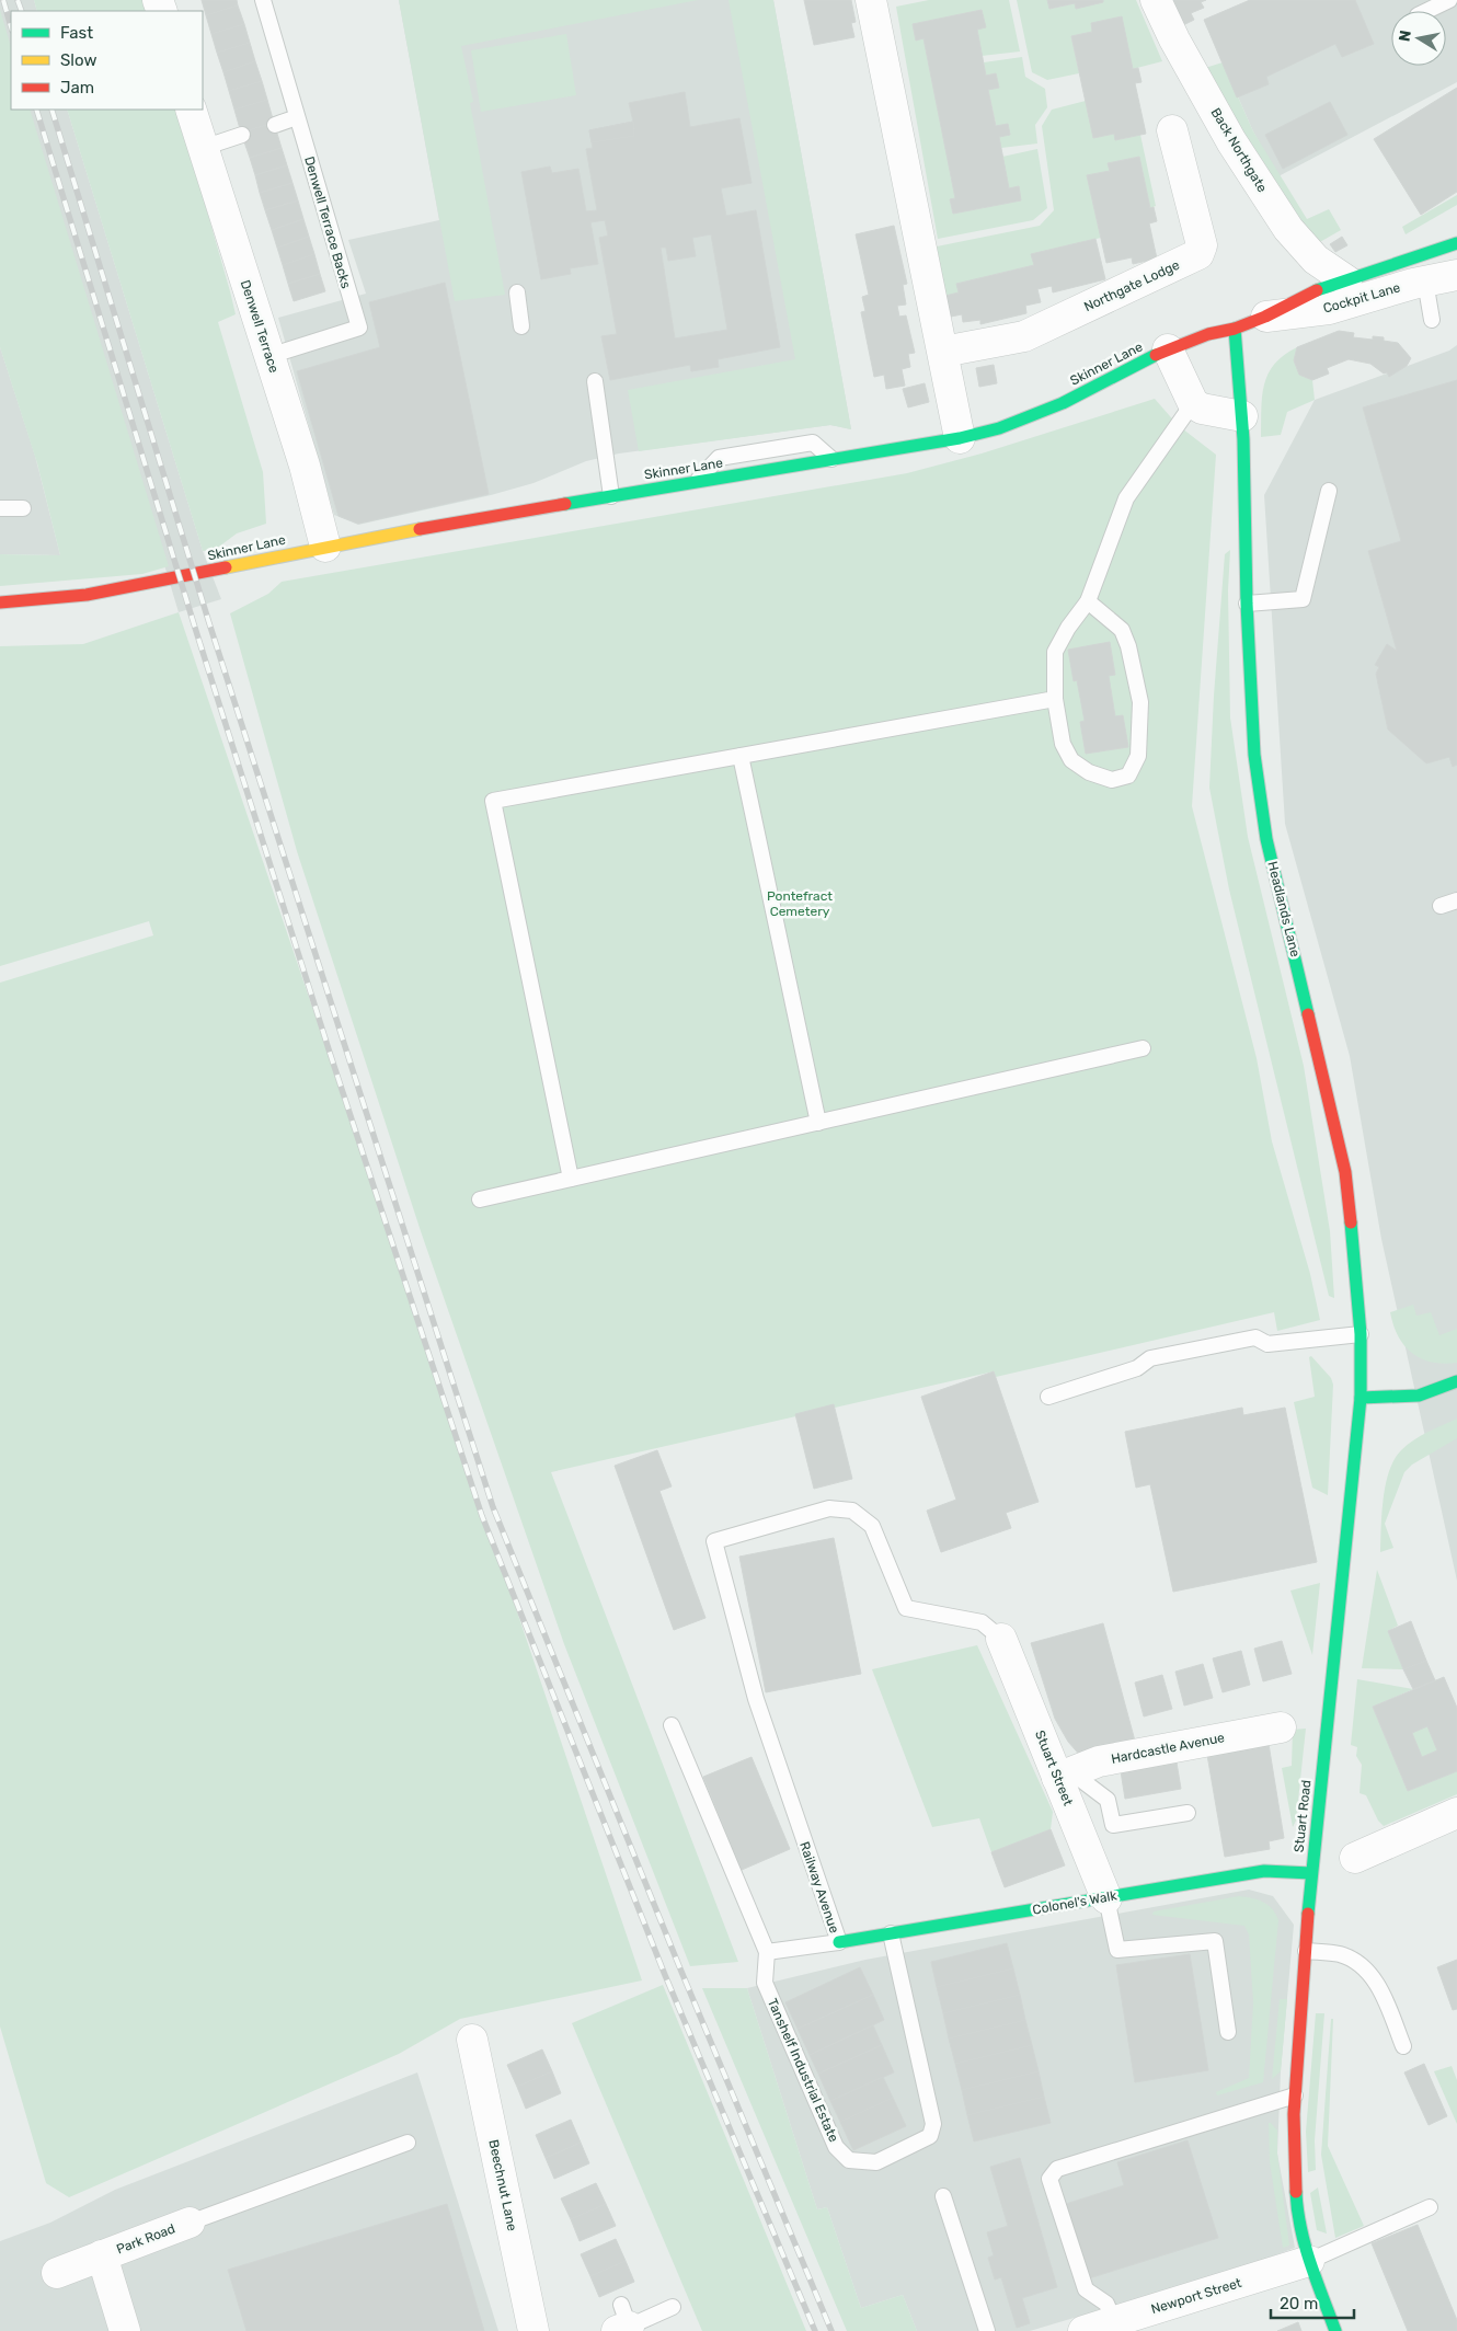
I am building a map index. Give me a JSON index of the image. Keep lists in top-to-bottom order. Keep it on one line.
{"streets":{"street":["Back Northgate","Northgate Lodge","Cockpit Lane","Denwell Terrace","Skinner Lane","Headlands Lane","Hardcastle Avenue","Stuart Street","Stuart Road","Colonel's Walk","Beechnut Lane","Park Road","Newport Street"],"lane":["Denwell Terrace Backs","Railway Avenue","Tanshelf Industrial Estate"]},"crossings":[["Back Northgate","Cockpit Lane"],["Back Northgate","Skinner Lane"],["Denwell Terrace Backs","Denwell Terrace"],["Cockpit Lane","Skinner Lane"],["Denwell Terrace","Skinner Lane"],["Skinner Lane","Headlands Lane"],["Headlands Lane","Stuart Road"],["Hardcastle Avenue","Stuart Street"],["Stuart Street","Railway Avenue"],["Stuart Street","Colonel's Walk"],["Stuart Road","Colonel's Walk"],["Stuart Road","Newport Street"],["Railway Avenue","Colonel's Walk"],["Colonel's Walk","Tanshelf Industrial Estate"]],"parks":["Pontefract Cemetery"],"legend":["Fast","Slow","Jam"],"scale_bar":"20 m","north":"left"}
